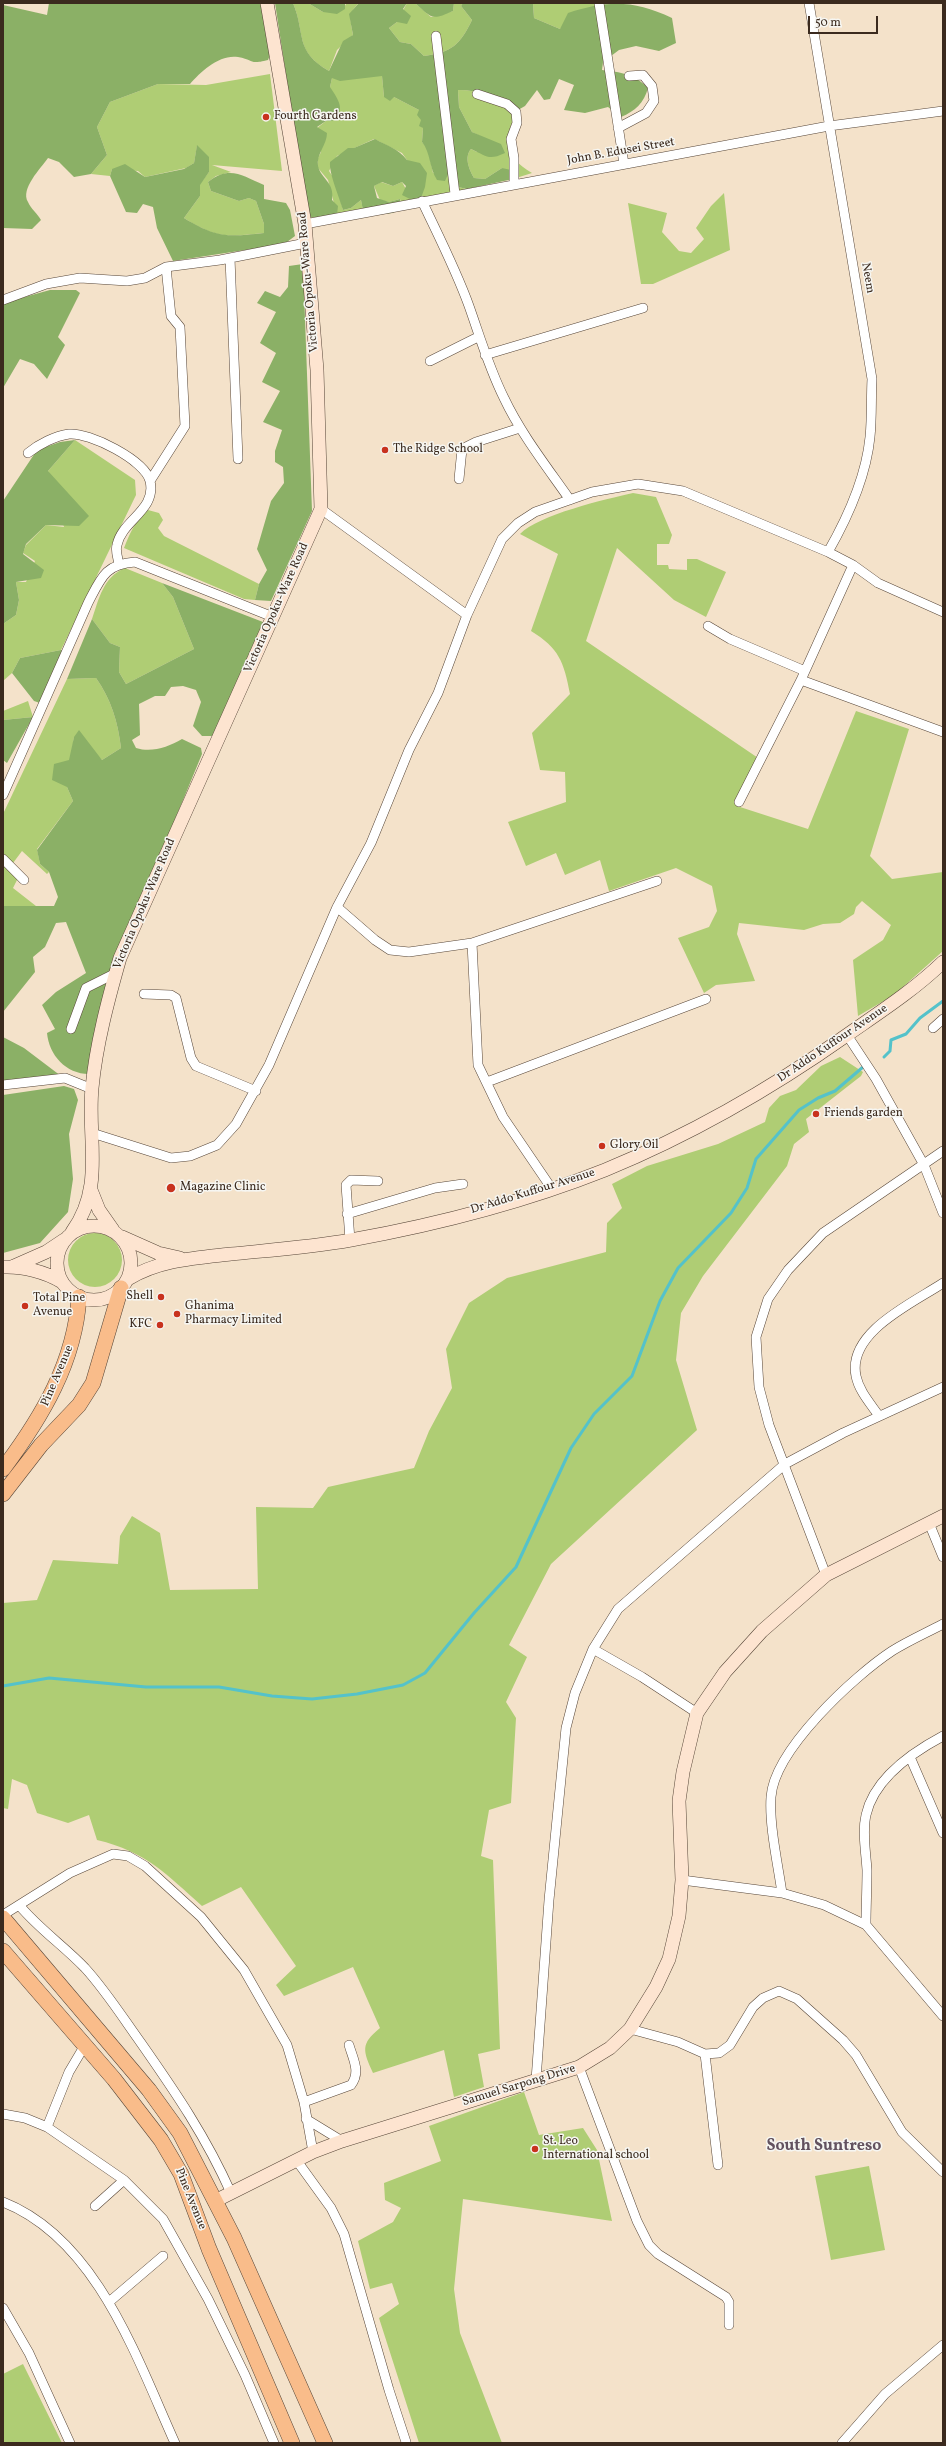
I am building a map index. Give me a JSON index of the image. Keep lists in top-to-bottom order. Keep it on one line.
{"streets":{"main road":["Victoria Opoku-Ware Road","Dr Addo Kuffour Avenue","Pine Avenue","Samuel Sarpong Drive"],"street":["John B. Edusei Street","Neem"]},"crossings":[["John B. Edusei Street","Neem"],["John B. Edusei Street","Victoria Opoku-Ware Road"]],"districts":["South Suntreso"],"places":["Fourth Gardens","The Ridge School","Friends garden","Glory Oil","Magazine Clinic","Shell","Total Pine Avenue","Ghanima Pharmacy Limited","KFC","St. Leo International school"],"scale_bar":"50 m"}
